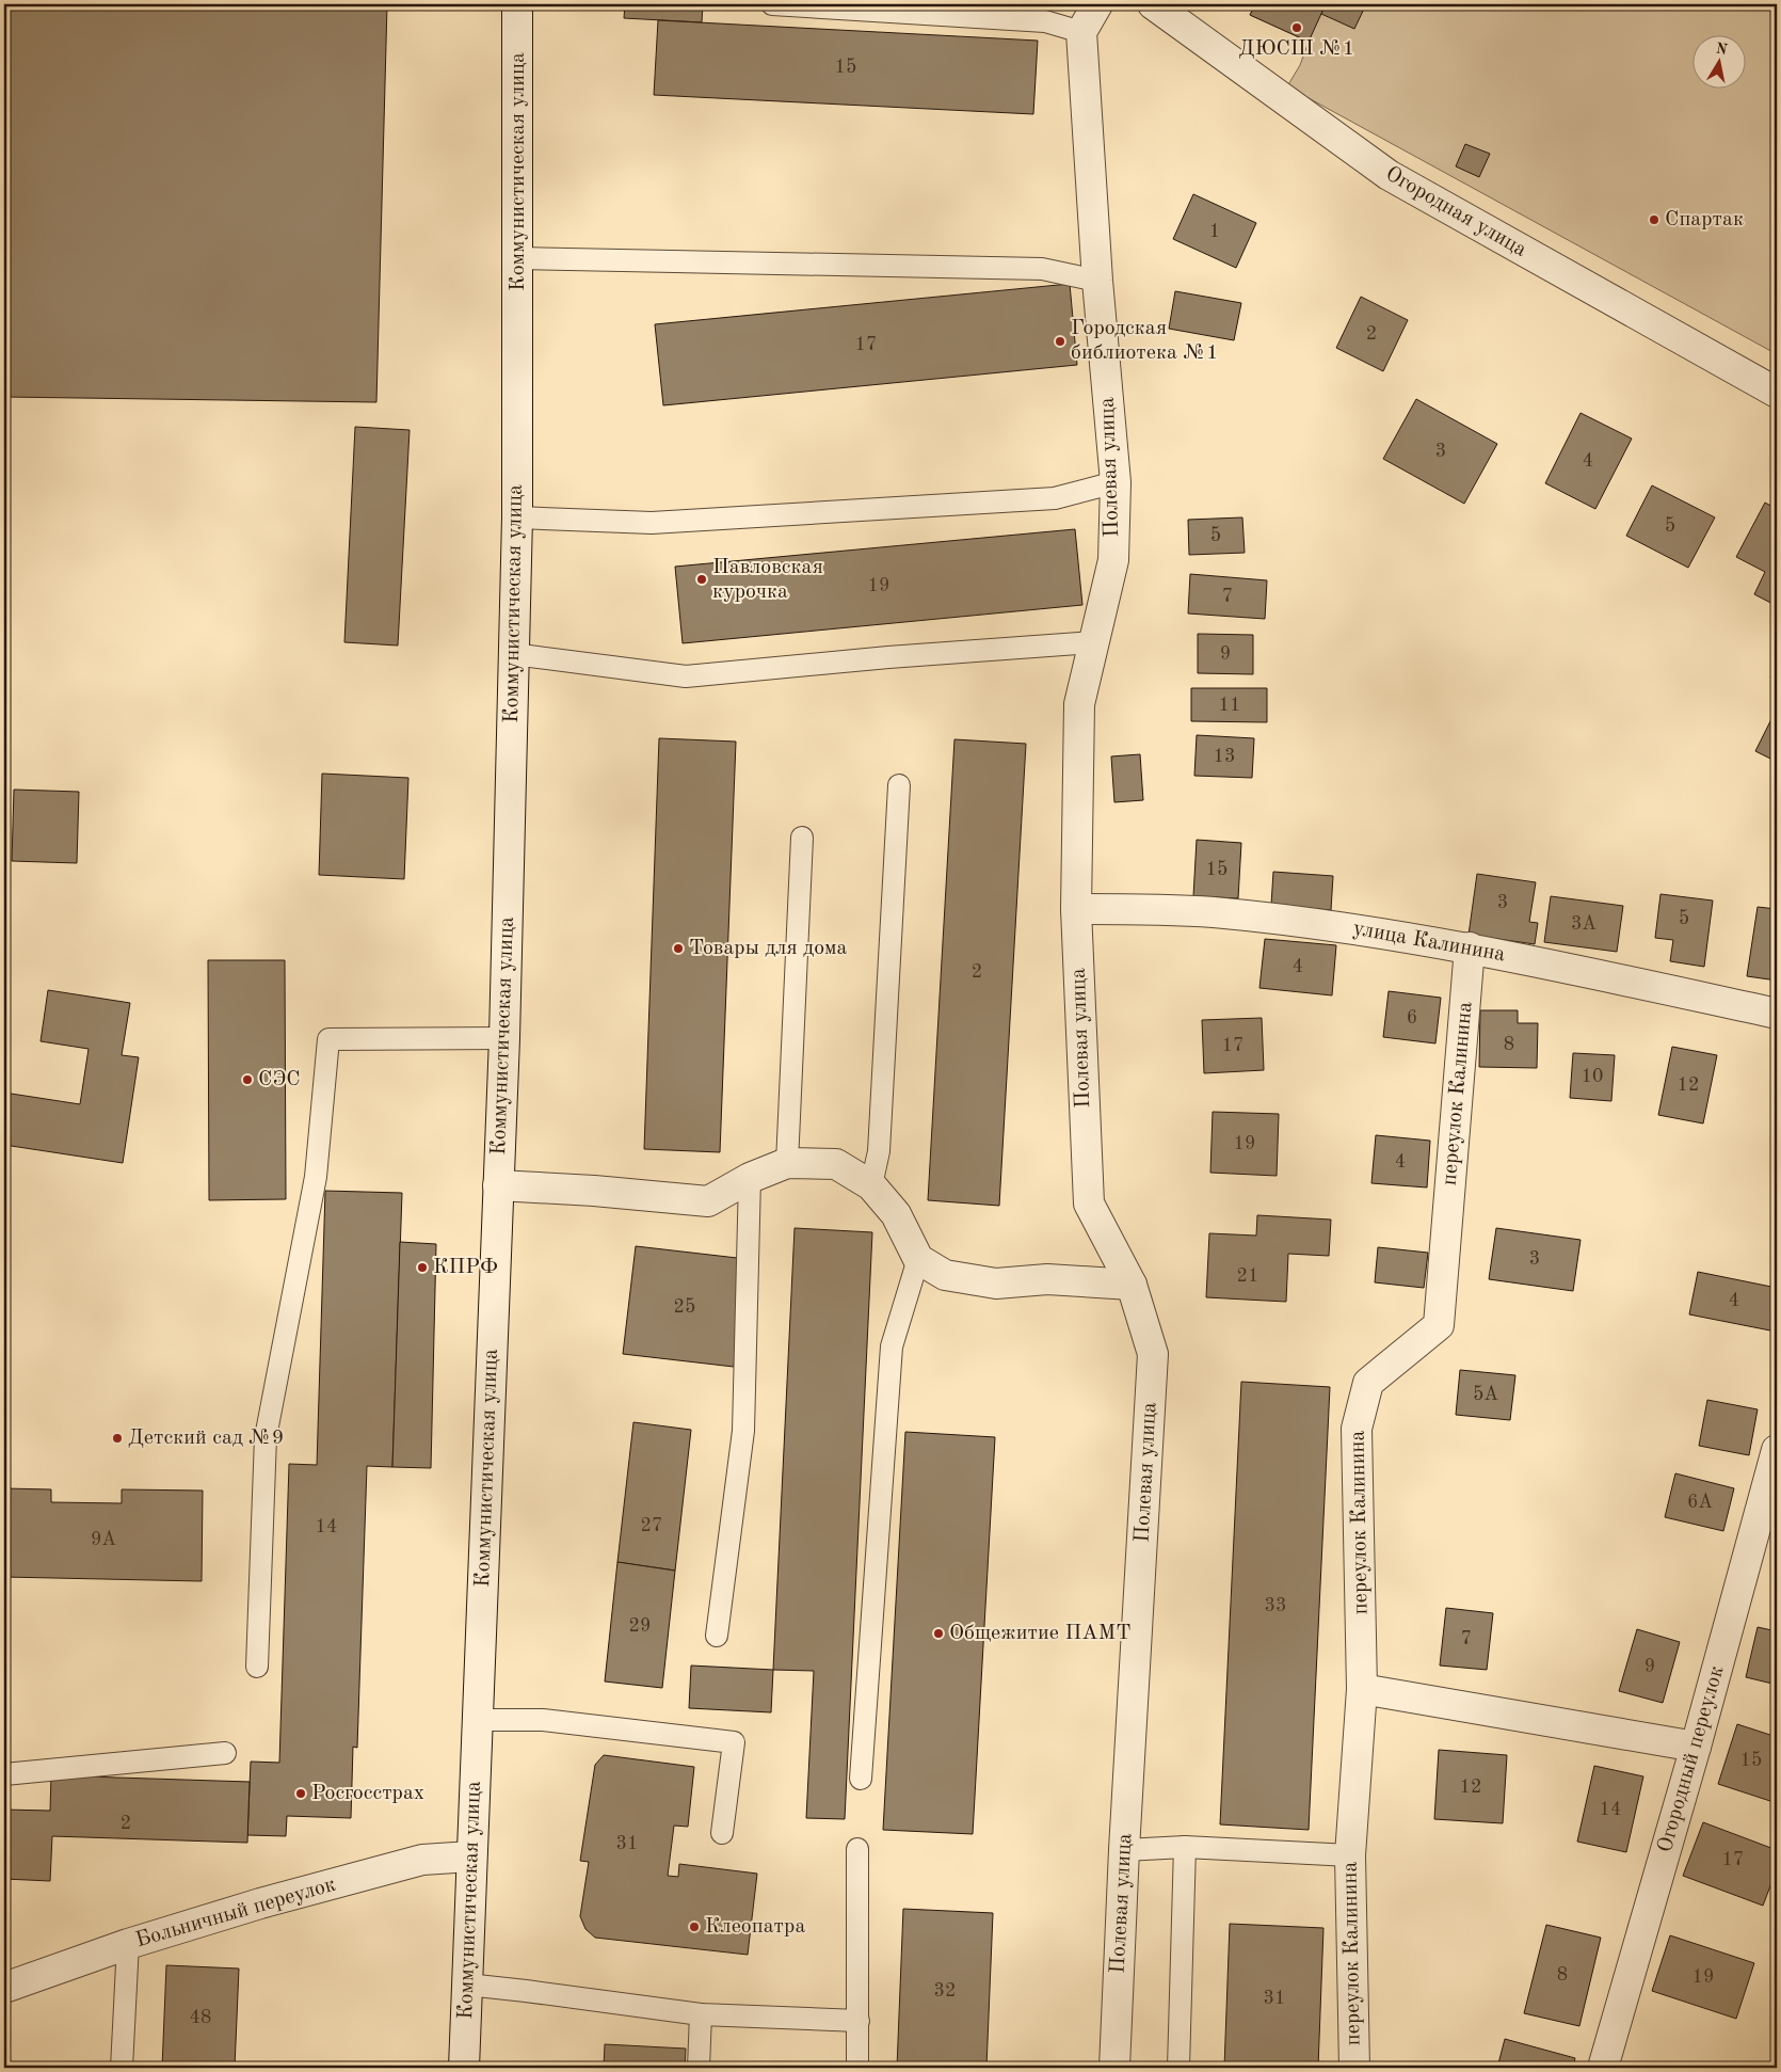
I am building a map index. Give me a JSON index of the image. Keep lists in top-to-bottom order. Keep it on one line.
{"streets":{"street":["Коммунистическая улица","Огородная улица","Полевая улица","улица Калинина","переулок Калинина","Огородный переулок","Больничный переулок"]},"crossings":[["Коммунистическая улица","Больничный переулок"],["Полевая улица","улица Калинина"],["улица Калинина","переулок Калинина"]],"places":["ДЮСШ №1","Спартак","Городская библиотека №1","Павловская курочка","Товары для дома","СЭС","КПРФ","Детский сад №9","Общежитие ПАМТ","Росгосстрах","Клеопатра"],"house_numbers":["15","1","2","17","3","4","5","5","19","7","9","11","13","15","3","5","3А","4","2","6","8","17","10","12","19","4","3","21","4","25","5А","6А","27","14","9А","33","29","7","9","15","12","14","2","31","17","8","19","32","31","48"],"north":"top"}
